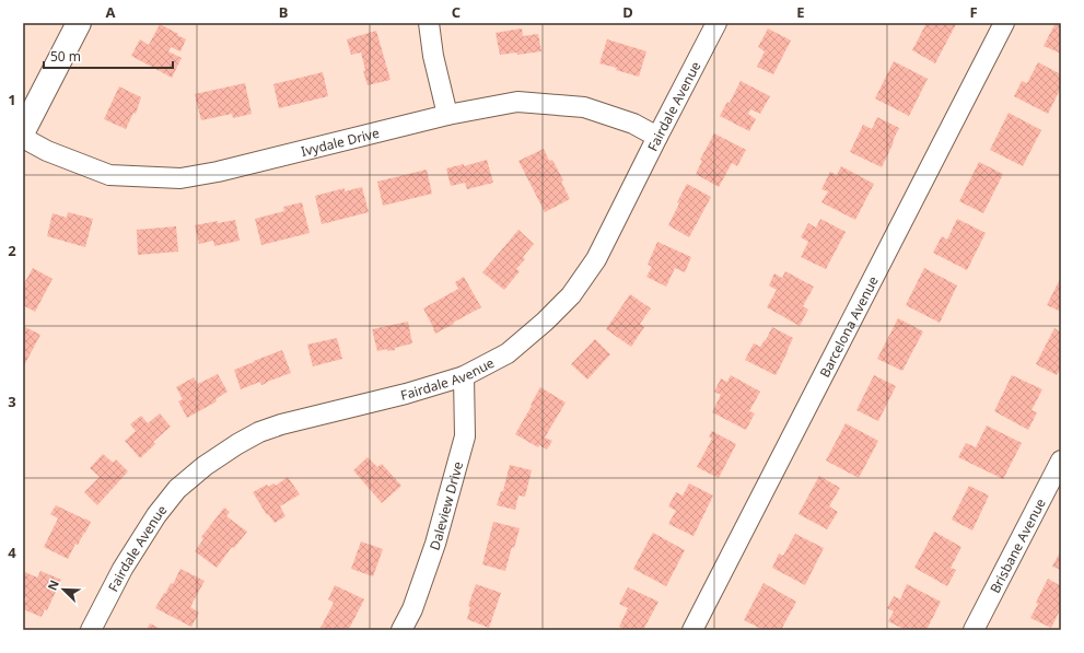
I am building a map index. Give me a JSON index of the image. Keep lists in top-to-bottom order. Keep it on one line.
{"streets":{"street":["Fairdale Avenue","Ivydale Drive","Barcelona Avenue","Daleview Drive","Brisbane Avenue"]},"crossings":[["Fairdale Avenue","Ivydale Drive"],["Fairdale Avenue","Daleview Drive"]],"scale_bar":"50 m","north":"top left","grid":{"columns":["A","B","C","D","E","F"],"rows":["1","2","3","4"]}}
